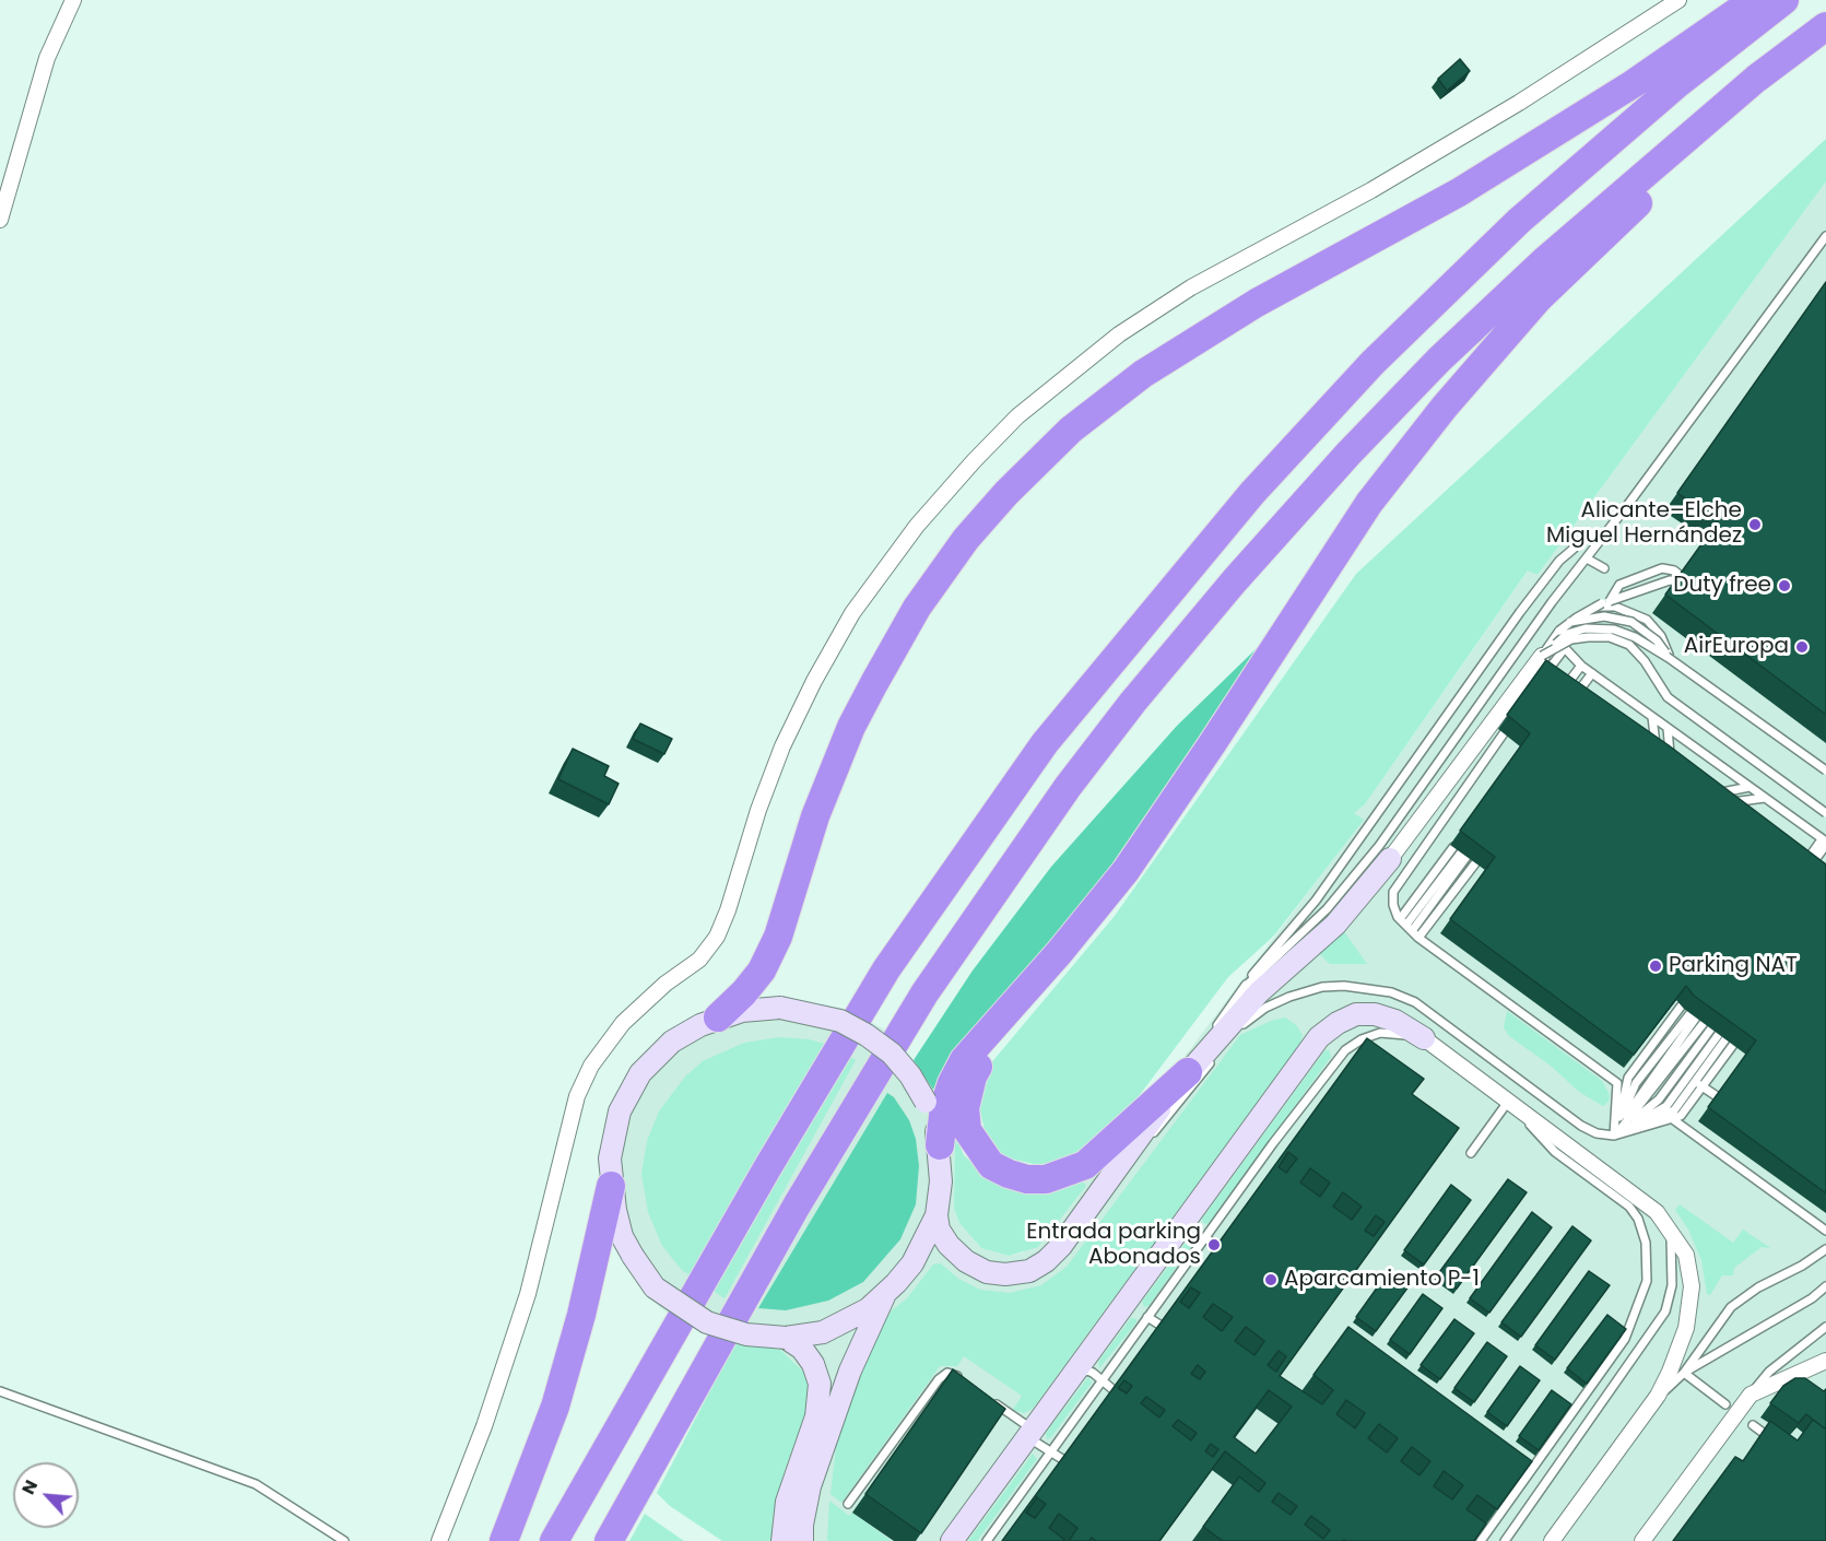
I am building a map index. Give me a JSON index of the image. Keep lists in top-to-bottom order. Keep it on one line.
{"places":["Alicante–Elche Miguel Hernández","Duty free","AirEuropa","Parking NAT","Entrada parking Abonados","Aparcamiento P-1"],"north":"top left"}
